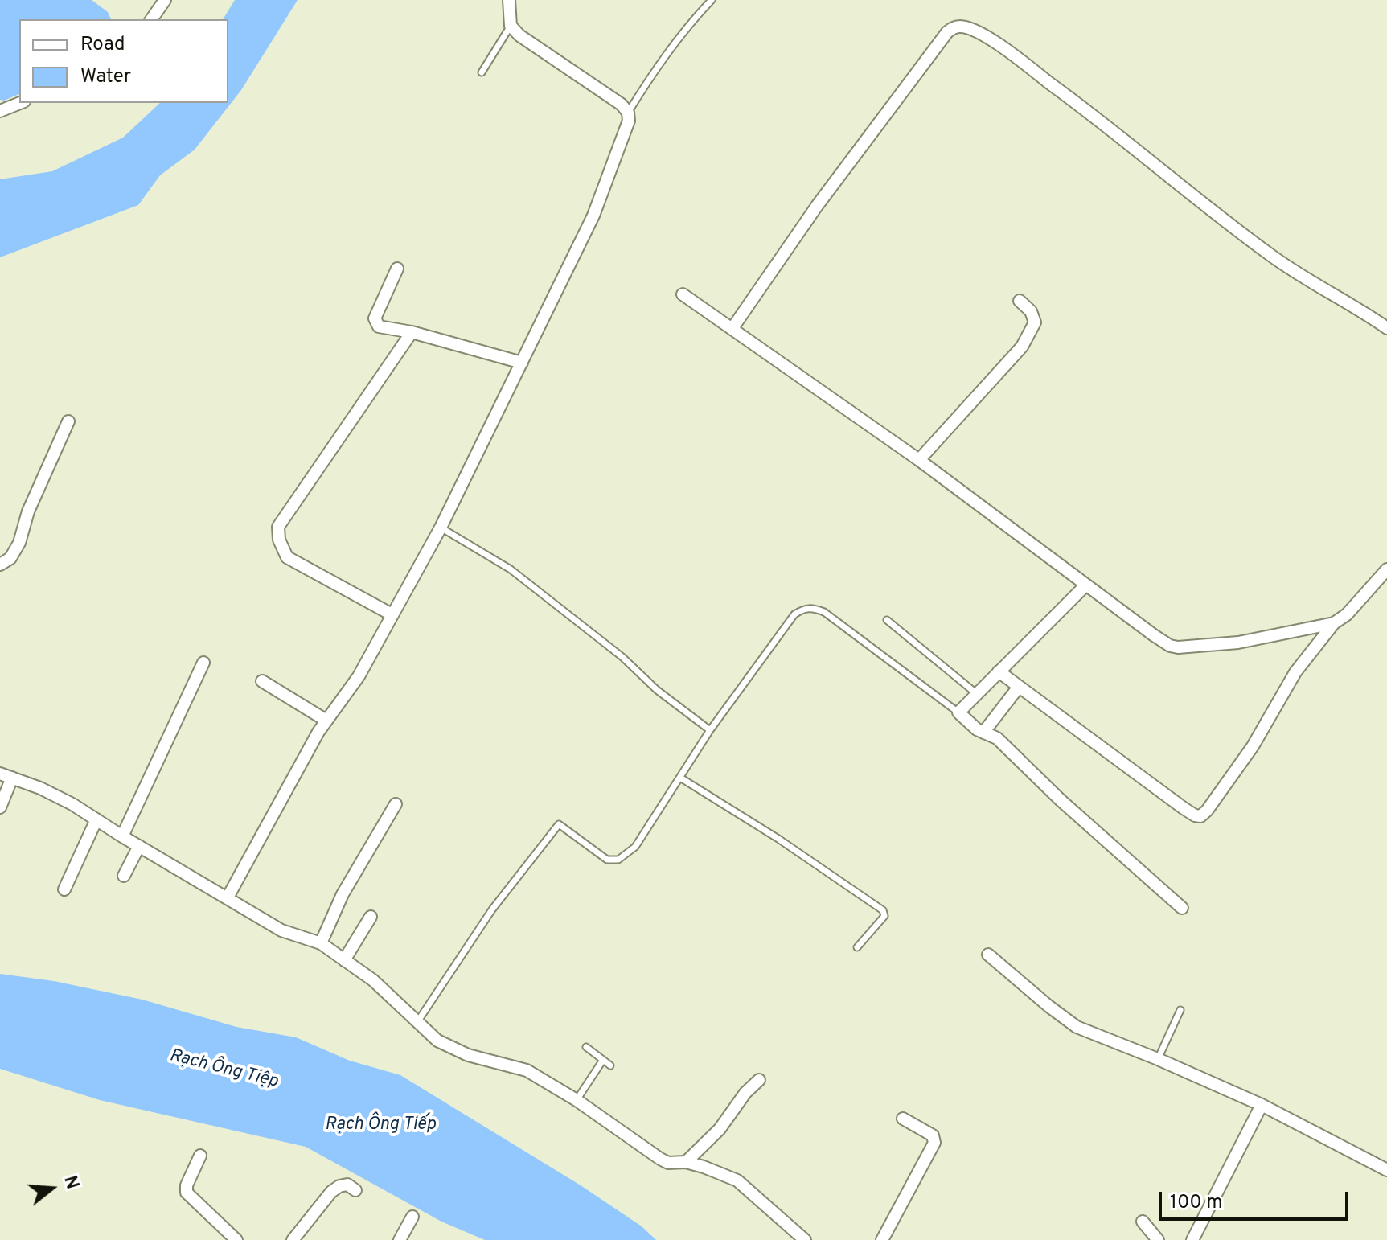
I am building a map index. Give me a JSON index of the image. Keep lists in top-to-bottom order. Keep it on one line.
{"water":["Rạch Ông Tiệp","Rạch Ông Tiếp"],"legend":["Road","Water"],"scale_bar":"100 m","north":"right"}
